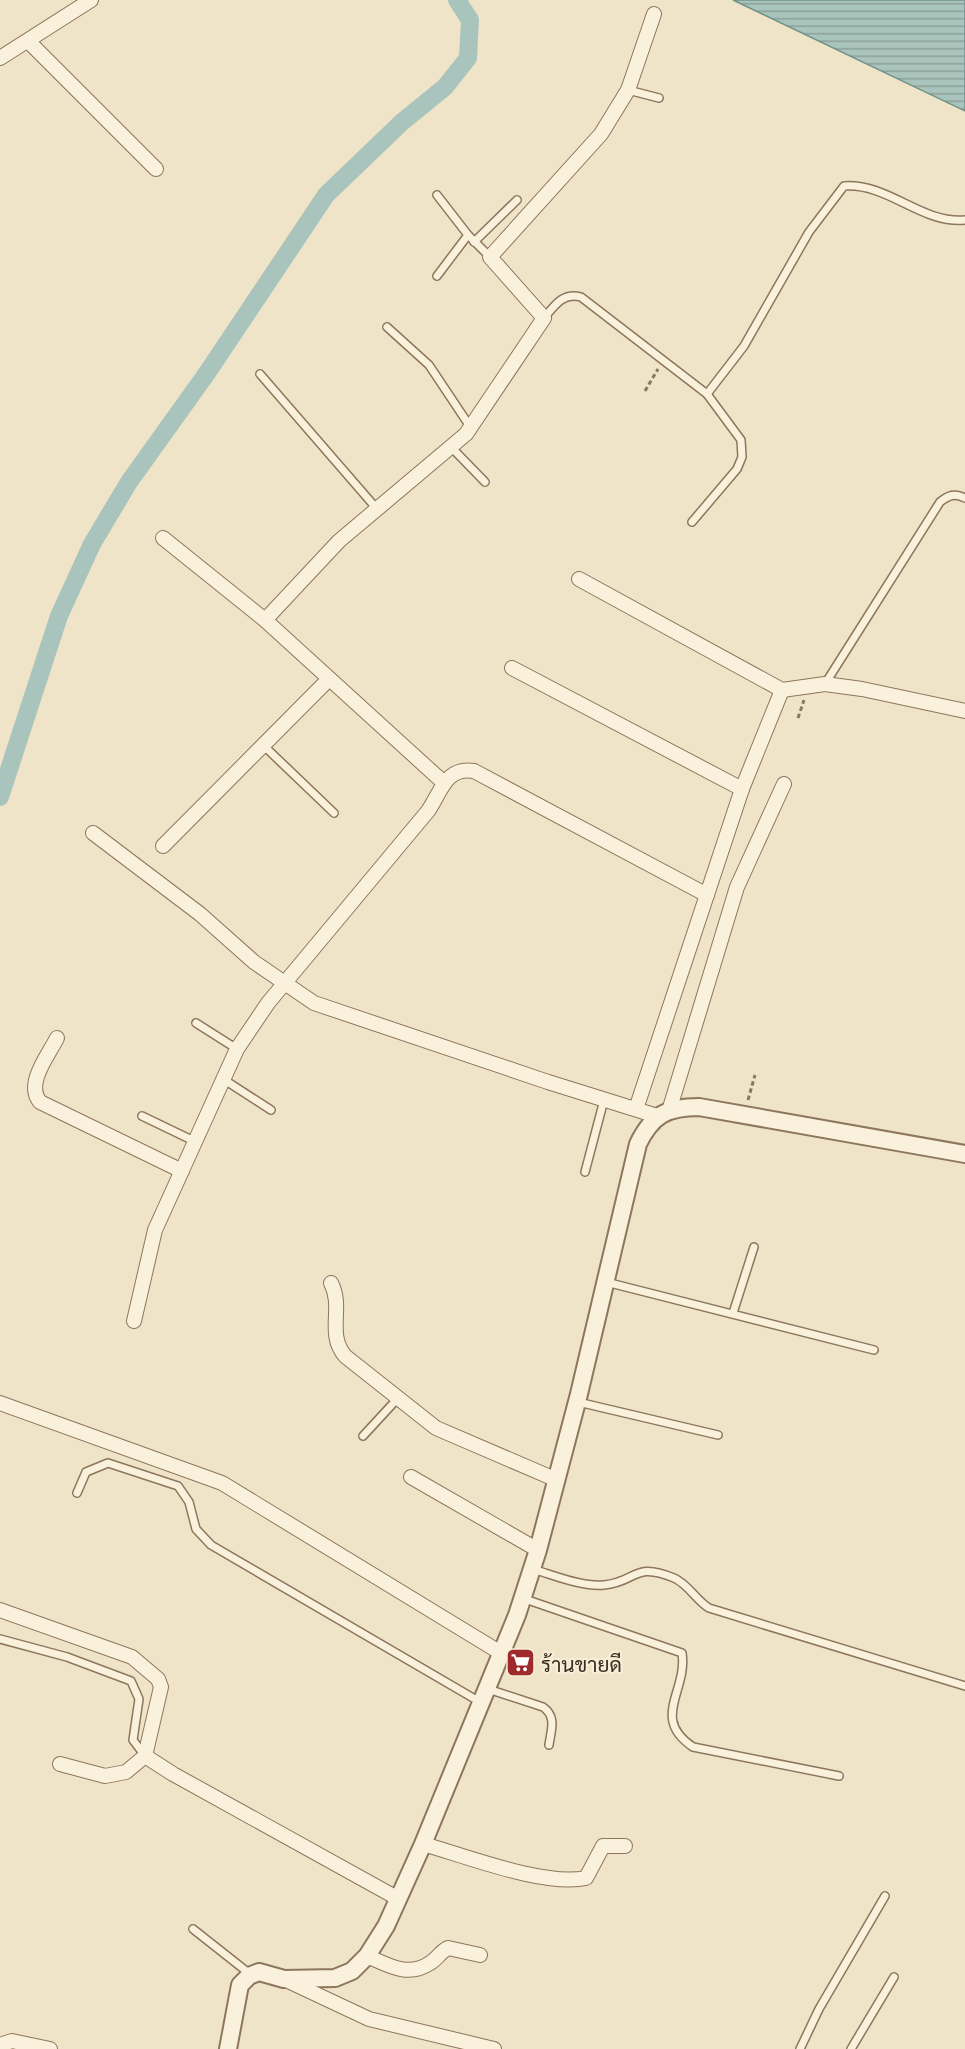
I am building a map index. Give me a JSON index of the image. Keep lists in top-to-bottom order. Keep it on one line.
{"places":{"supermarket":["ร้านขายดี"]}}
